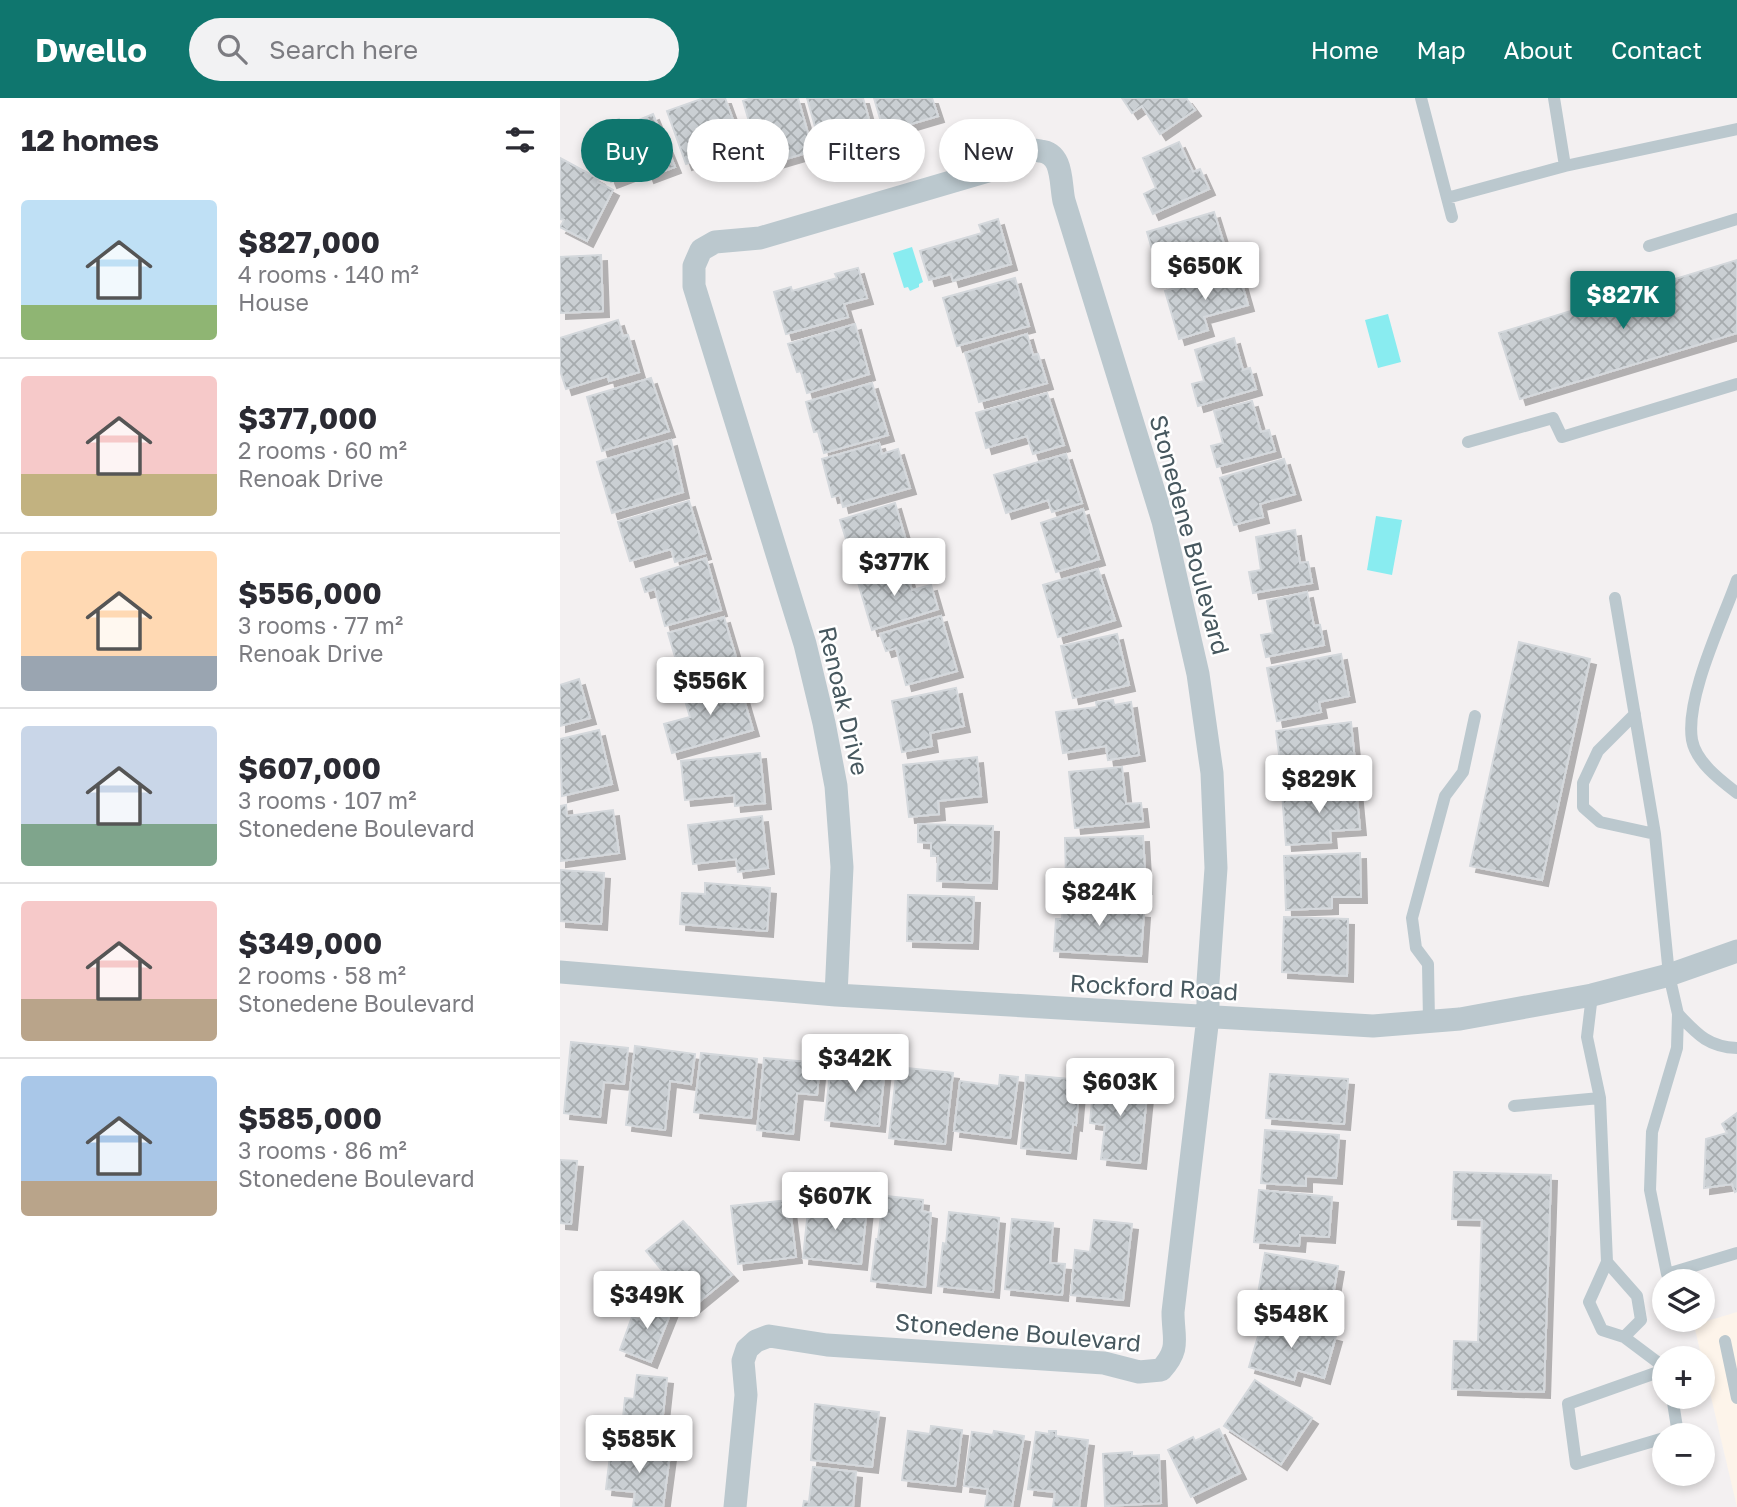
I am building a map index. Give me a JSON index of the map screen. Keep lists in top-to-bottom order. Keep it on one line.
{"streets":{"street":["Stonedene Boulevard","Renoak Drive","Rockford Road"]},"crossings":[["Stonedene Boulevard","Renoak Drive"],["Stonedene Boulevard","Rockford Road"],["Renoak Drive","Rockford Road"]],"page":{"header":"Dwello","search":"Search here","nav":["Home","Map","About","Contact"],"heading":"12 homes","chip":["Buy","Rent","Filters","New"],"list":[{"name":"$827,000","note":"4 rooms · 140 m² · House"},{"name":"$377,000","note":"2 rooms · 60 m² · Renoak Drive"},{"name":"$556,000","note":"3 rooms · 77 m² · Renoak Drive"},{"name":"$607,000","note":"3 rooms · 107 m² · Stonedene Boulevard"},{"name":"$349,000","note":"2 rooms · 58 m² · Stonedene Boulevard"},{"name":"$585,000","note":"3 rooms · 86 m² · Stonedene Boulevard"}],"price":["$650K","$827K","$377K","$556K","$829K","$824K","$342K","$603K","$607K","$349K","$548K","$585K"],"map_buttons":["+","−"]}}
